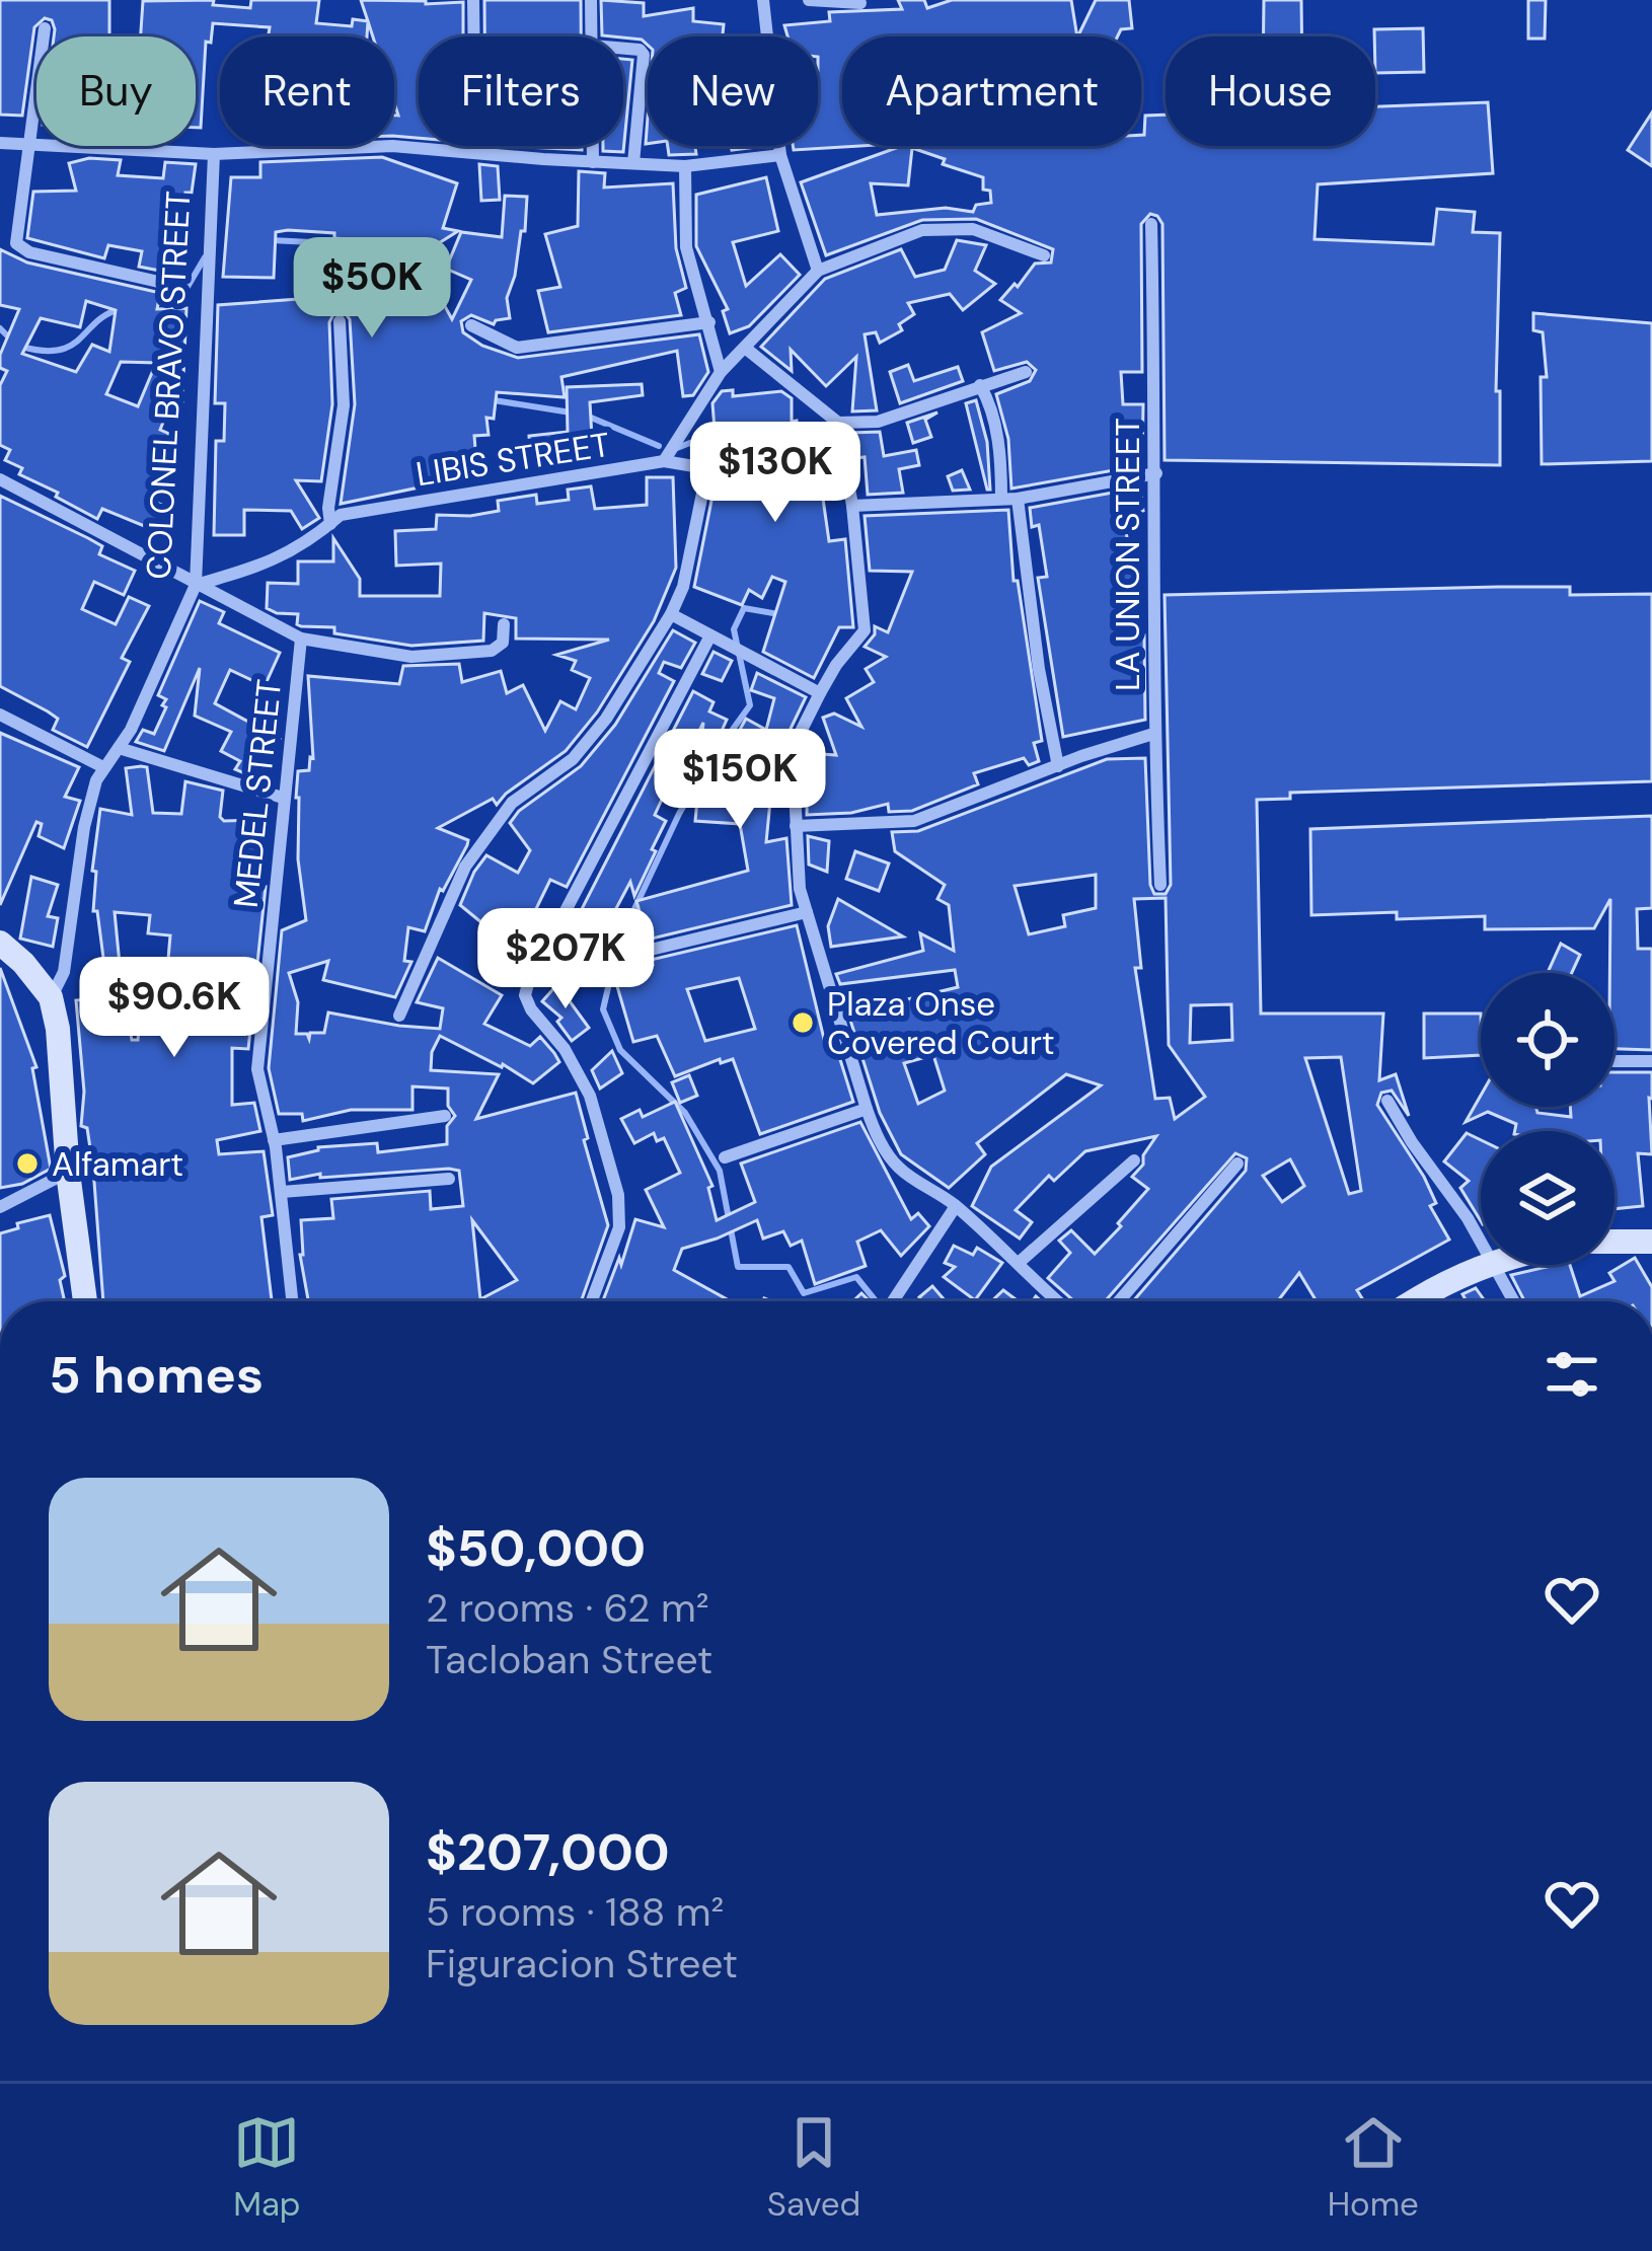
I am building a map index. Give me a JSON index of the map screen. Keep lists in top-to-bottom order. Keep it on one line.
{"streets":{"main road":["COLONEL BRAVO STREET"],"street":["LIBIS STREET","LA UNION STREET","MEDEL STREET"]},"crossings":[["COLONEL BRAVO STREET","LIBIS STREET"]],"places":["Plaza Onse Covered Court","Alfamart"],"page":{"chip":["Buy","Rent","Filters","New","Apartment","House"],"price":["$50K","$130K","$150K","$207K","$90.6K"],"heading":"5 homes","list":[{"name":"$50,000","note":"2 rooms · 62 m² · Tacloban Street"},{"name":"$207,000","note":"5 rooms · 188 m² · Figuracion Street"}],"tabs":["Map","Saved","Home"]}}
